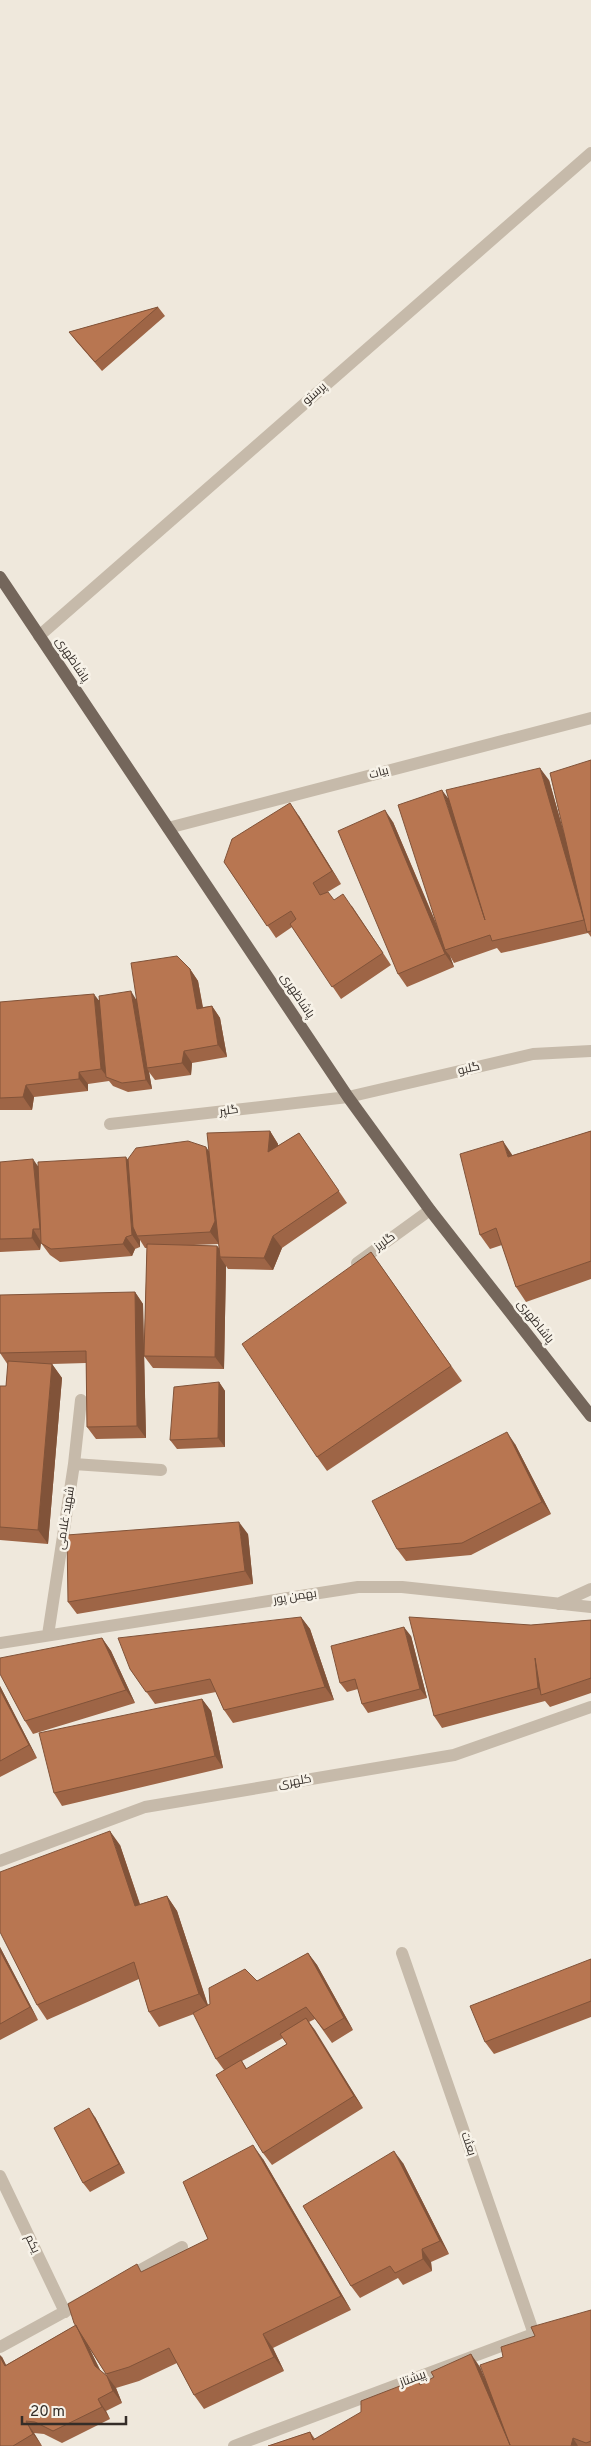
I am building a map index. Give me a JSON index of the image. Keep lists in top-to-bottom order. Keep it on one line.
{"streets":{"main road":["پاشاظهری"],"street":["پرستو","بیات","گلبو","گلپر","گلریز","شهید غلامی","بهمن پور","کلهری","بعثت","یکم","پیشتاز"]},"crossings":[["پرستو","پاشاظهری"],["پاشاظهری","بیات"],["پاشاظهری","گلبو"],["پاشاظهری","گلپر"],["پاشاظهری","گلریز"],["گلبو","گلپر"],["شهید غلامی","بهمن پور"],["بعثت","پیشتاز"]],"scale_bar":"20 m"}
